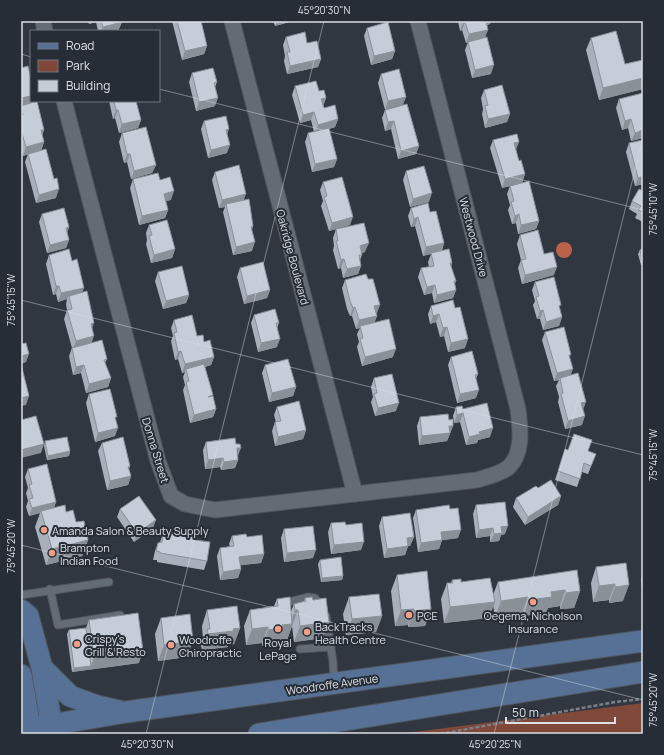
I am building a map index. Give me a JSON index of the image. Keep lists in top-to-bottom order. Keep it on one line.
{"streets":{"main road":["Woodroffe Avenue"],"street":["Westwood Drive","Oakridge Boulevard","Donna Street"]},"crossings":[["Westwood Drive","Donna Street"],["Oakridge Boulevard","Donna Street"]],"places":["Amanda Salon & Beauty Supply","Brampton Indian Food","Oegema, Nicholson Insurance","PCE","Royal LePage","BackTracks Health Centre","Crispy's Grill & Resto","Woodroffe Chiropractic"],"legend":["Road","Park","Building"],"scale_bar":"50 m","coordinates":["45°20'30\"N","75°45'10\"W","75°45'15\"W","75°45'20\"W","45°20'25\"N"]}
